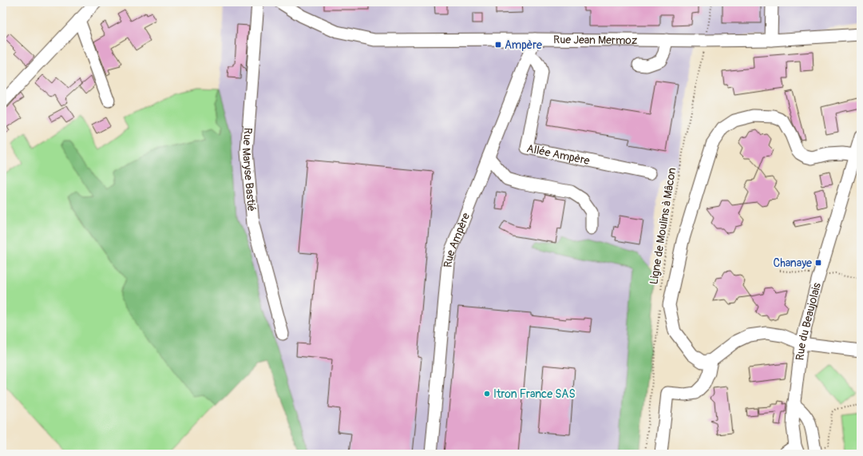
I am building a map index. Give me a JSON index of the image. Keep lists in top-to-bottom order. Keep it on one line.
{"streets":{"street":["Rue Jean Mermoz","Allée Ampère","Rue Maryse Bastié","Rue Ampère","Rue du Beaujolais"],"path":["Ligne de Moulins à Mâcon"]},"crossings":[["Rue Jean Mermoz","Ligne de Moulins à Mâcon"],["Rue Jean Mermoz","Rue Ampère"],["Allée Ampère","Rue Ampère"]],"places":{"transit":["Ampère","Chanaye"],"other":["Itron France SAS"]}}
